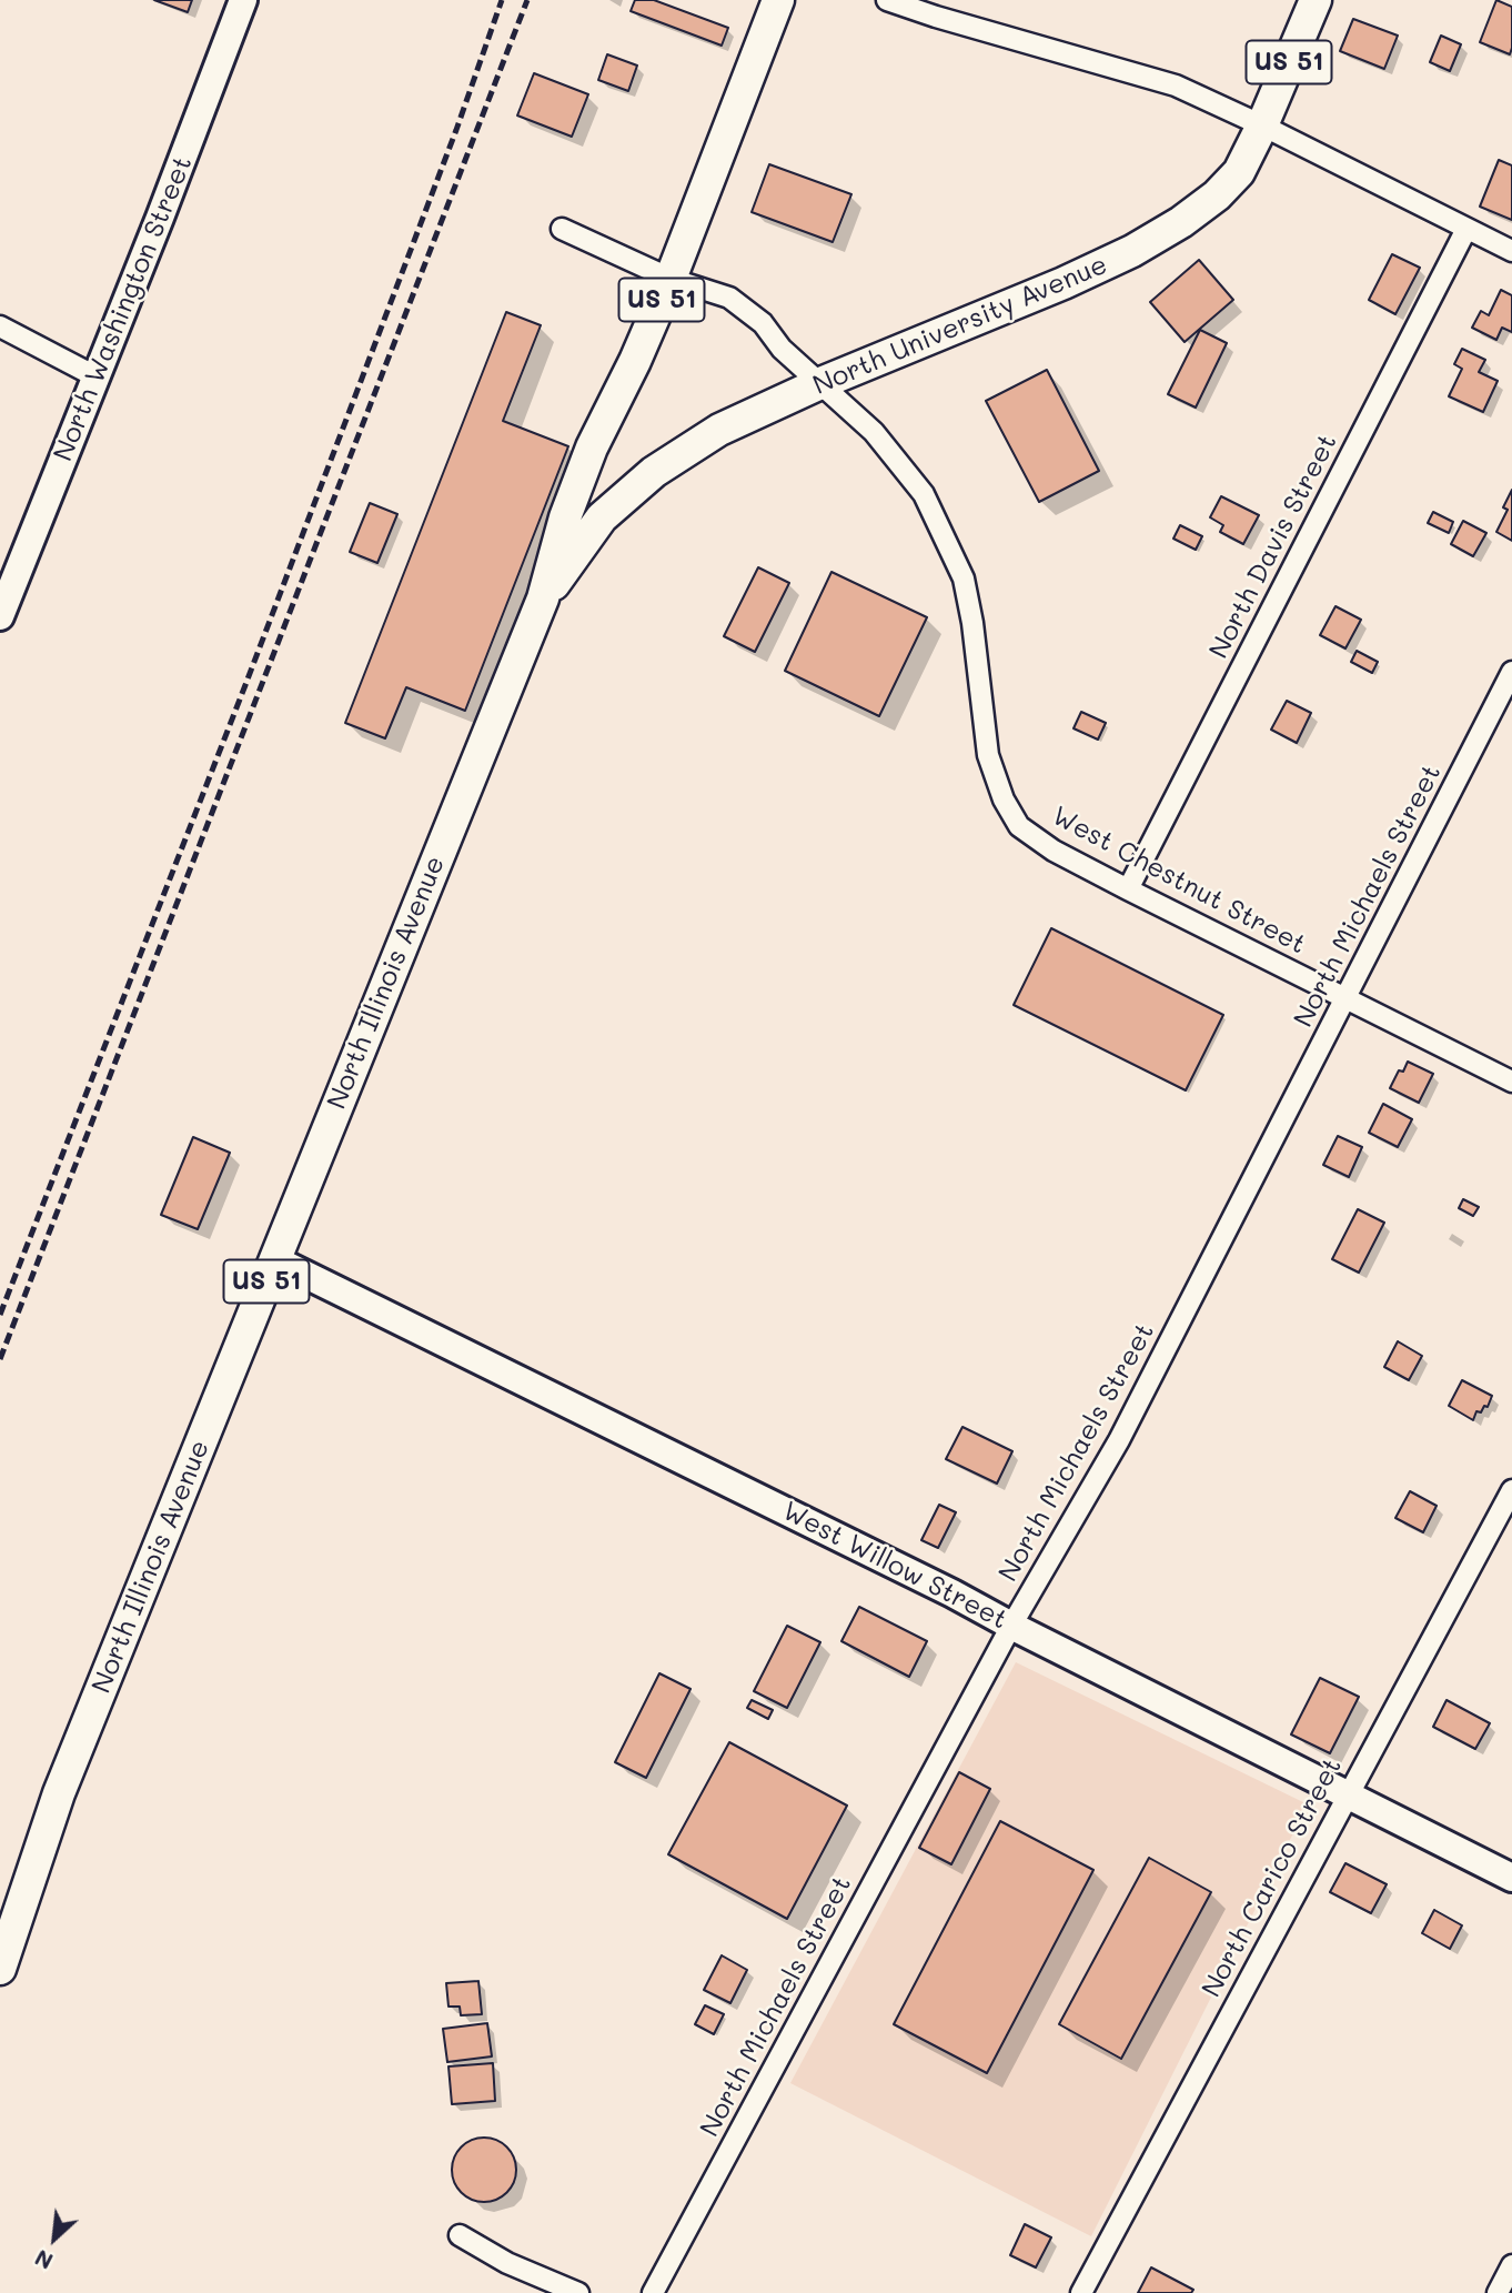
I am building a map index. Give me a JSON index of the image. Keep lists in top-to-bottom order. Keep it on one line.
{"streets":{"main road":["US 51","North University Avenue","North Illinois Avenue"],"street":["North Washington Street","North Davis Street","West Chestnut Street","North Michaels Street","West Willow Street","North Carico Street"]},"crossings":[["North University Avenue","West Chestnut Street"],["North University Avenue","North Illinois Avenue"],["North Davis Street","West Chestnut Street"],["West Chestnut Street","North Michaels Street"],["West Chestnut Street","North Illinois Avenue"],["North Michaels Street","West Willow Street"],["North Illinois Avenue","West Willow Street"],["West Willow Street","North Carico Street"]],"north":"bottom left"}
